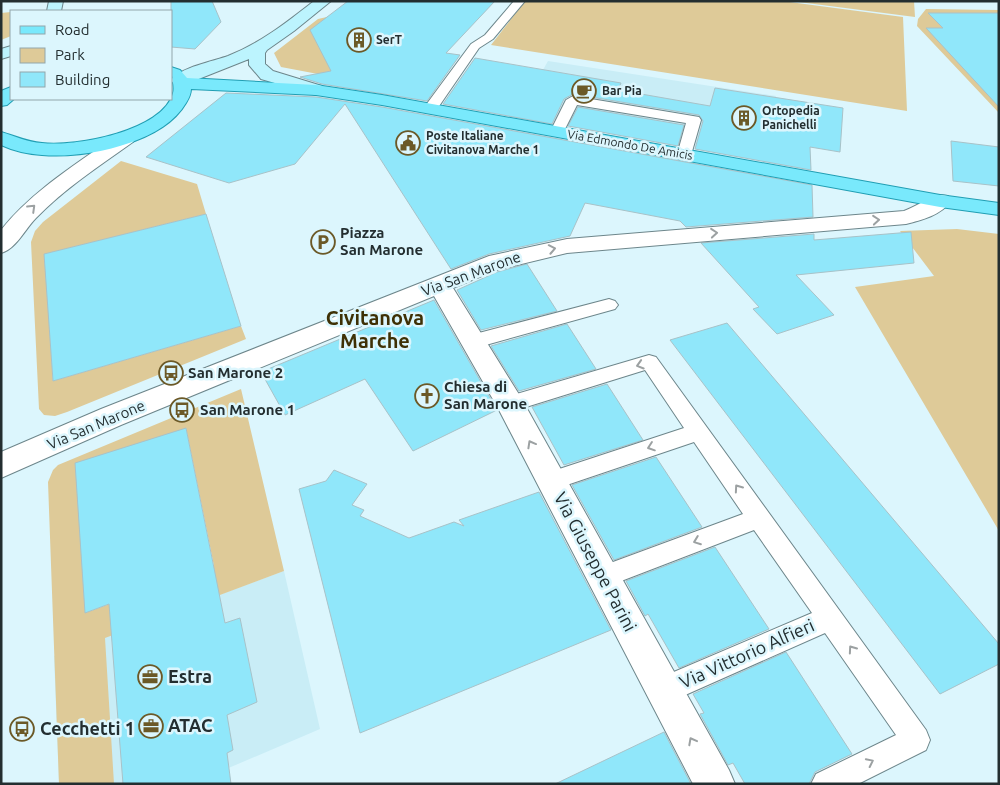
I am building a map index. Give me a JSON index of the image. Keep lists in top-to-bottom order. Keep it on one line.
{"streets":{"main road":["Via Edmondo De Amicis"],"street":["Via San Marone","Via Giuseppe Parini"],"lane":["Via Vittorio Alfieri"]},"crossings":[["Via Edmondo De Amicis","Via San Marone"],["Via San Marone","Via Giuseppe Parini"],["Via Giuseppe Parini","Via Vittorio Alfieri"]],"one_way":["Via San Marone"],"districts":["Civitanova Marche"],"places":{"building":["SerT","Ortopedia Panichelli"],"cafe":["Bar Pia"],"public building":["Poste Italiane Civitanova Marche 1"],"parking":["Piazza San Marone"],"bus stop":["San Marone 2","San Marone 1","Cecchetti 1"],"church":["Chiesa di San Marone"],"office":["Estra","ATAC"]},"legend":["Road","Park","Building"]}
